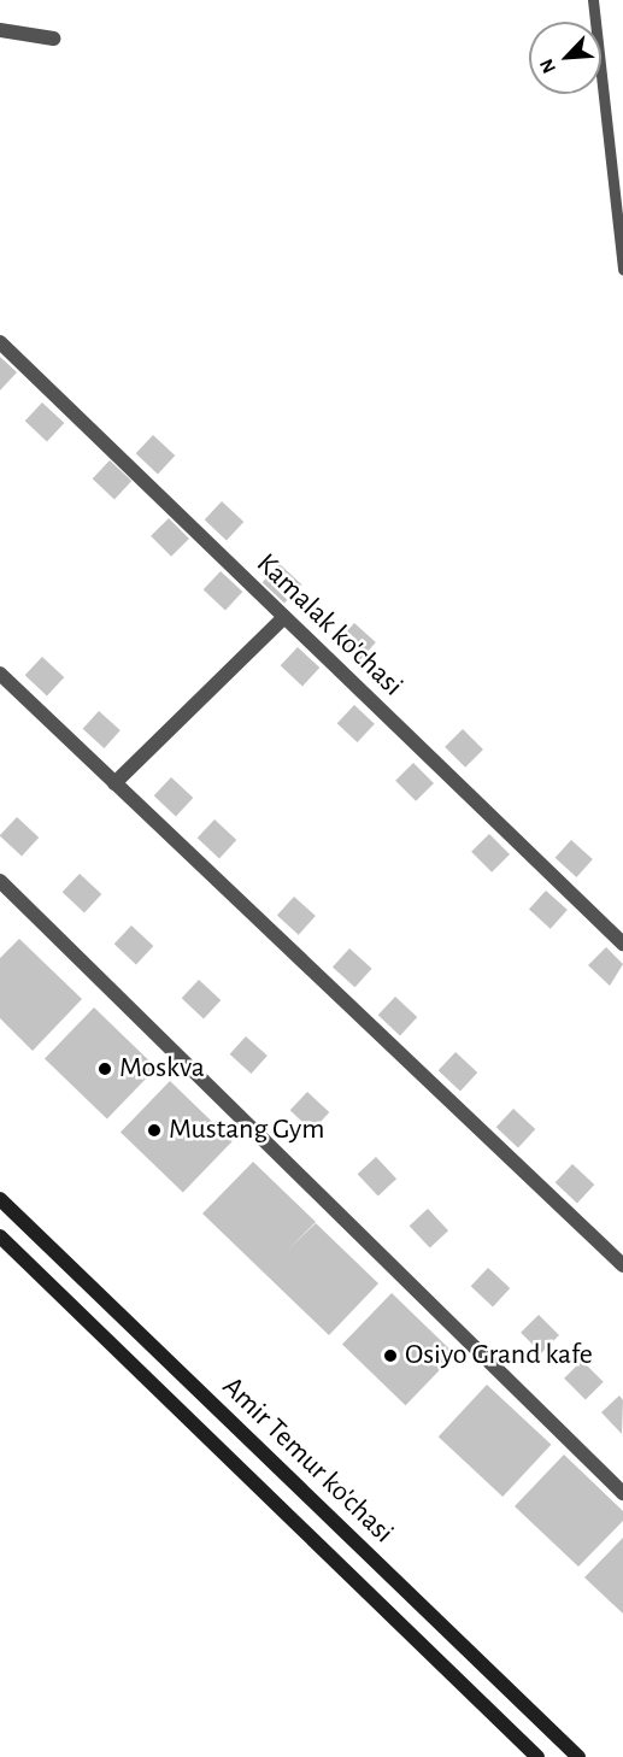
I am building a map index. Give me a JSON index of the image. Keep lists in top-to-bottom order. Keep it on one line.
{"streets":{"street":["Kamalak ko'chasi","Amir Temur ko'chasi"]},"places":["Moskva","Mustang Gym","Osiyo Grand kafe"],"north":"bottom left"}
